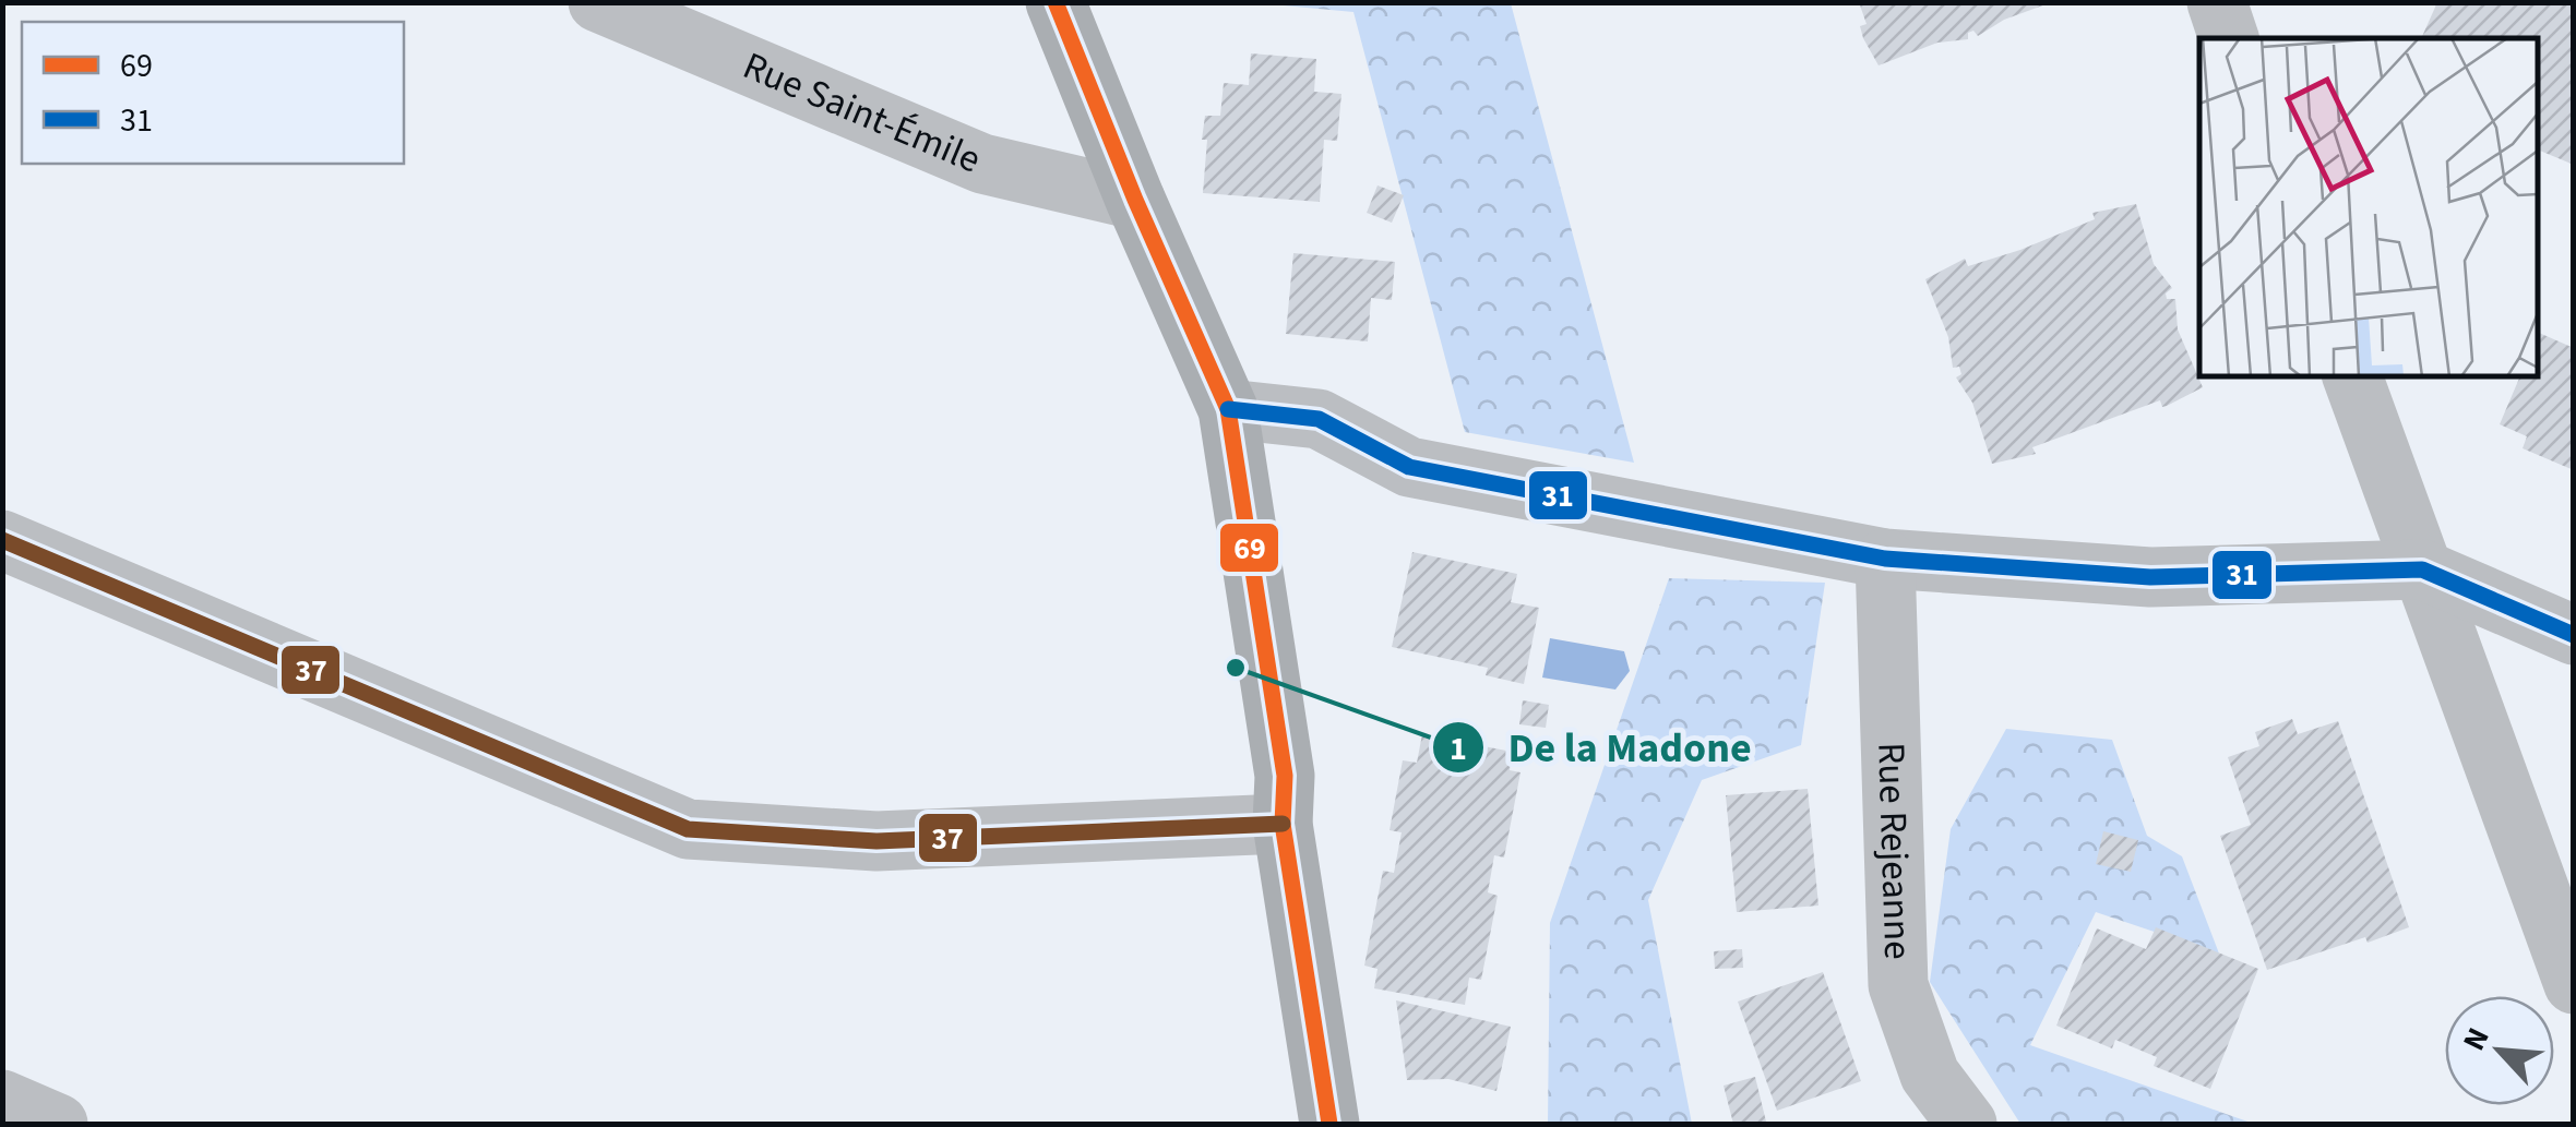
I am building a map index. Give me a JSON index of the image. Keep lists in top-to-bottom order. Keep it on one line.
{"streets":{"street":["Rue Saint-Émile","Rue Rejeanne"]},"places":["De la Madone"],"lines":["transit line 69","transit line 31","transit line 37"],"legend":["69","31"],"north":"top left"}
